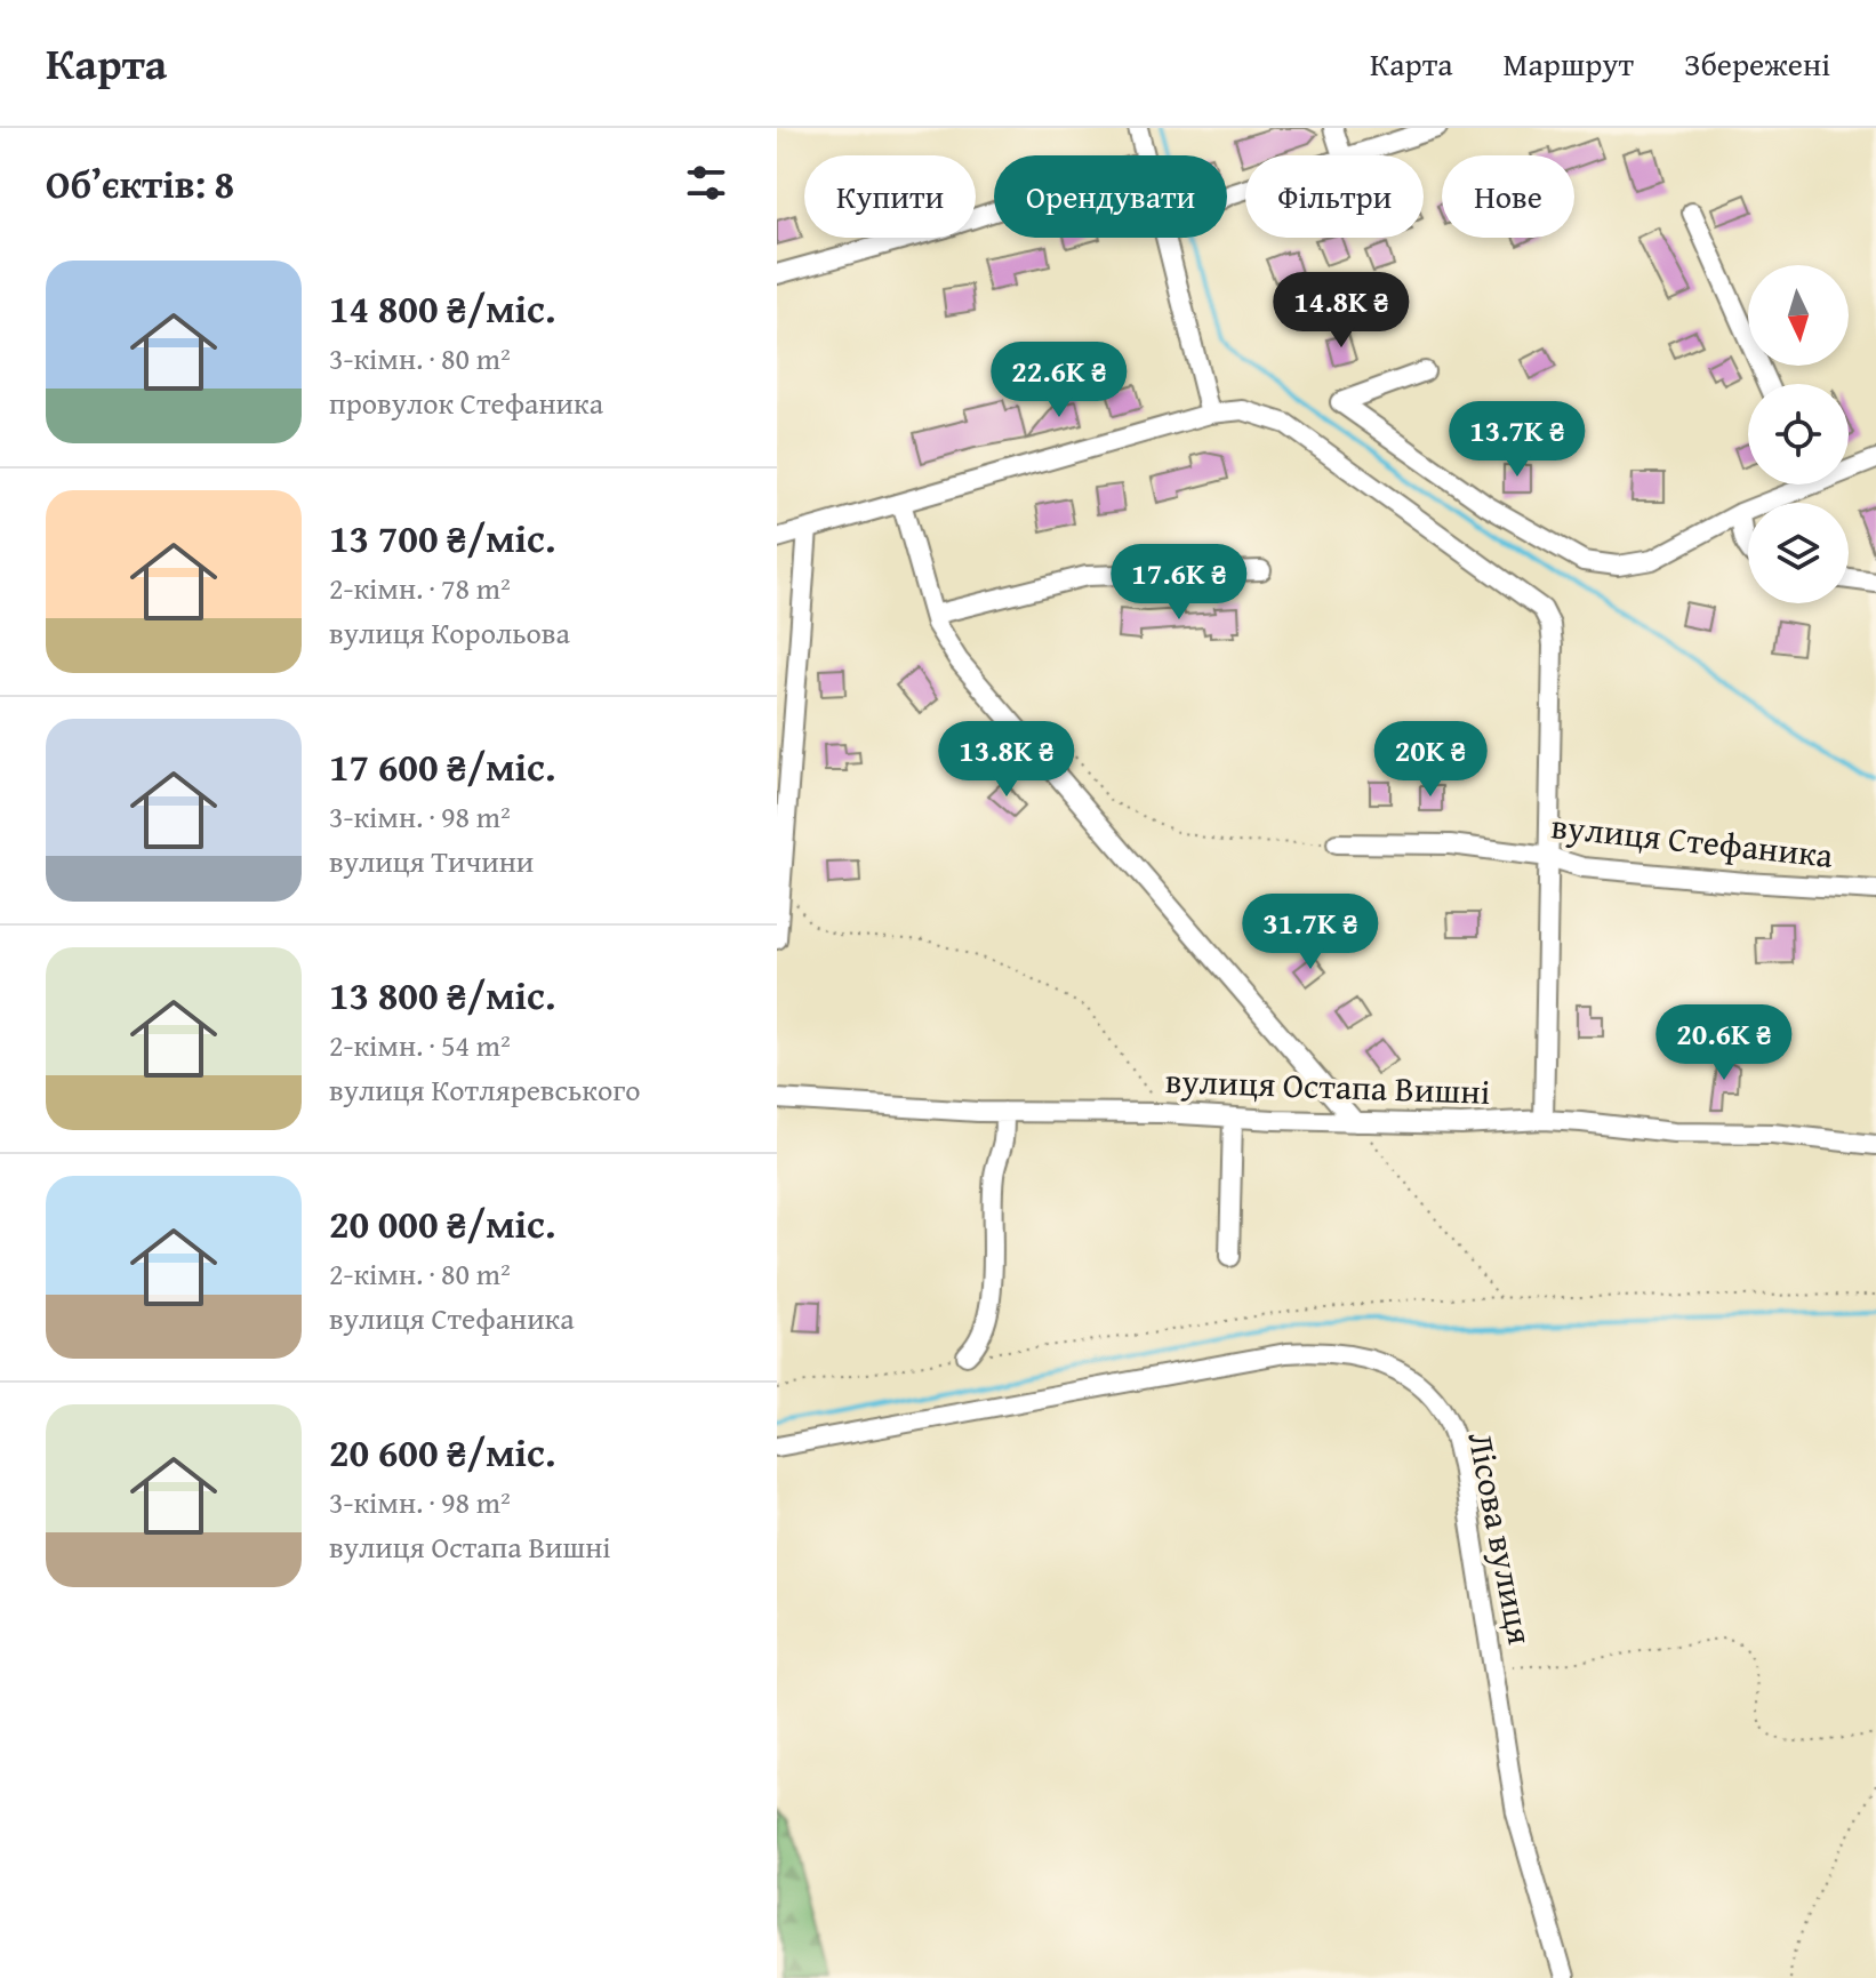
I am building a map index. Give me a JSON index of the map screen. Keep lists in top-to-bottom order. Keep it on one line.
{"streets":{"street":["вулиця Стефаника","вулиця Остапа Вишні","Лісова вулиця"]},"north":"bottom","page":{"header":"Карта","nav":["Карта","Маршрут","Збережені"],"heading":"Об’єктів: 8","chip":["Купити","Орендувати","Фільтри","Нове"],"list":[{"name":"14 800 ₴/міс.","note":"3-кімн. · 80 m² · провулок Стефаника"},{"name":"13 700 ₴/міс.","note":"2-кімн. · 78 m² · вулиця Корольова"},{"name":"17 600 ₴/міс.","note":"3-кімн. · 98 m² · вулиця Тичини"},{"name":"13 800 ₴/міс.","note":"2-кімн. · 54 m² · вулиця Котляревського"},{"name":"20 000 ₴/міс.","note":"2-кімн. · 80 m² · вулиця Стефаника"},{"name":"20 600 ₴/міс.","note":"3-кімн. · 98 m² · вулиця Остапа Вишні"}],"price":["14.8K ₴","22.6K ₴","13.7K ₴","17.6K ₴","13.8K ₴","20K ₴","31.7K ₴","20.6K ₴"]}}
